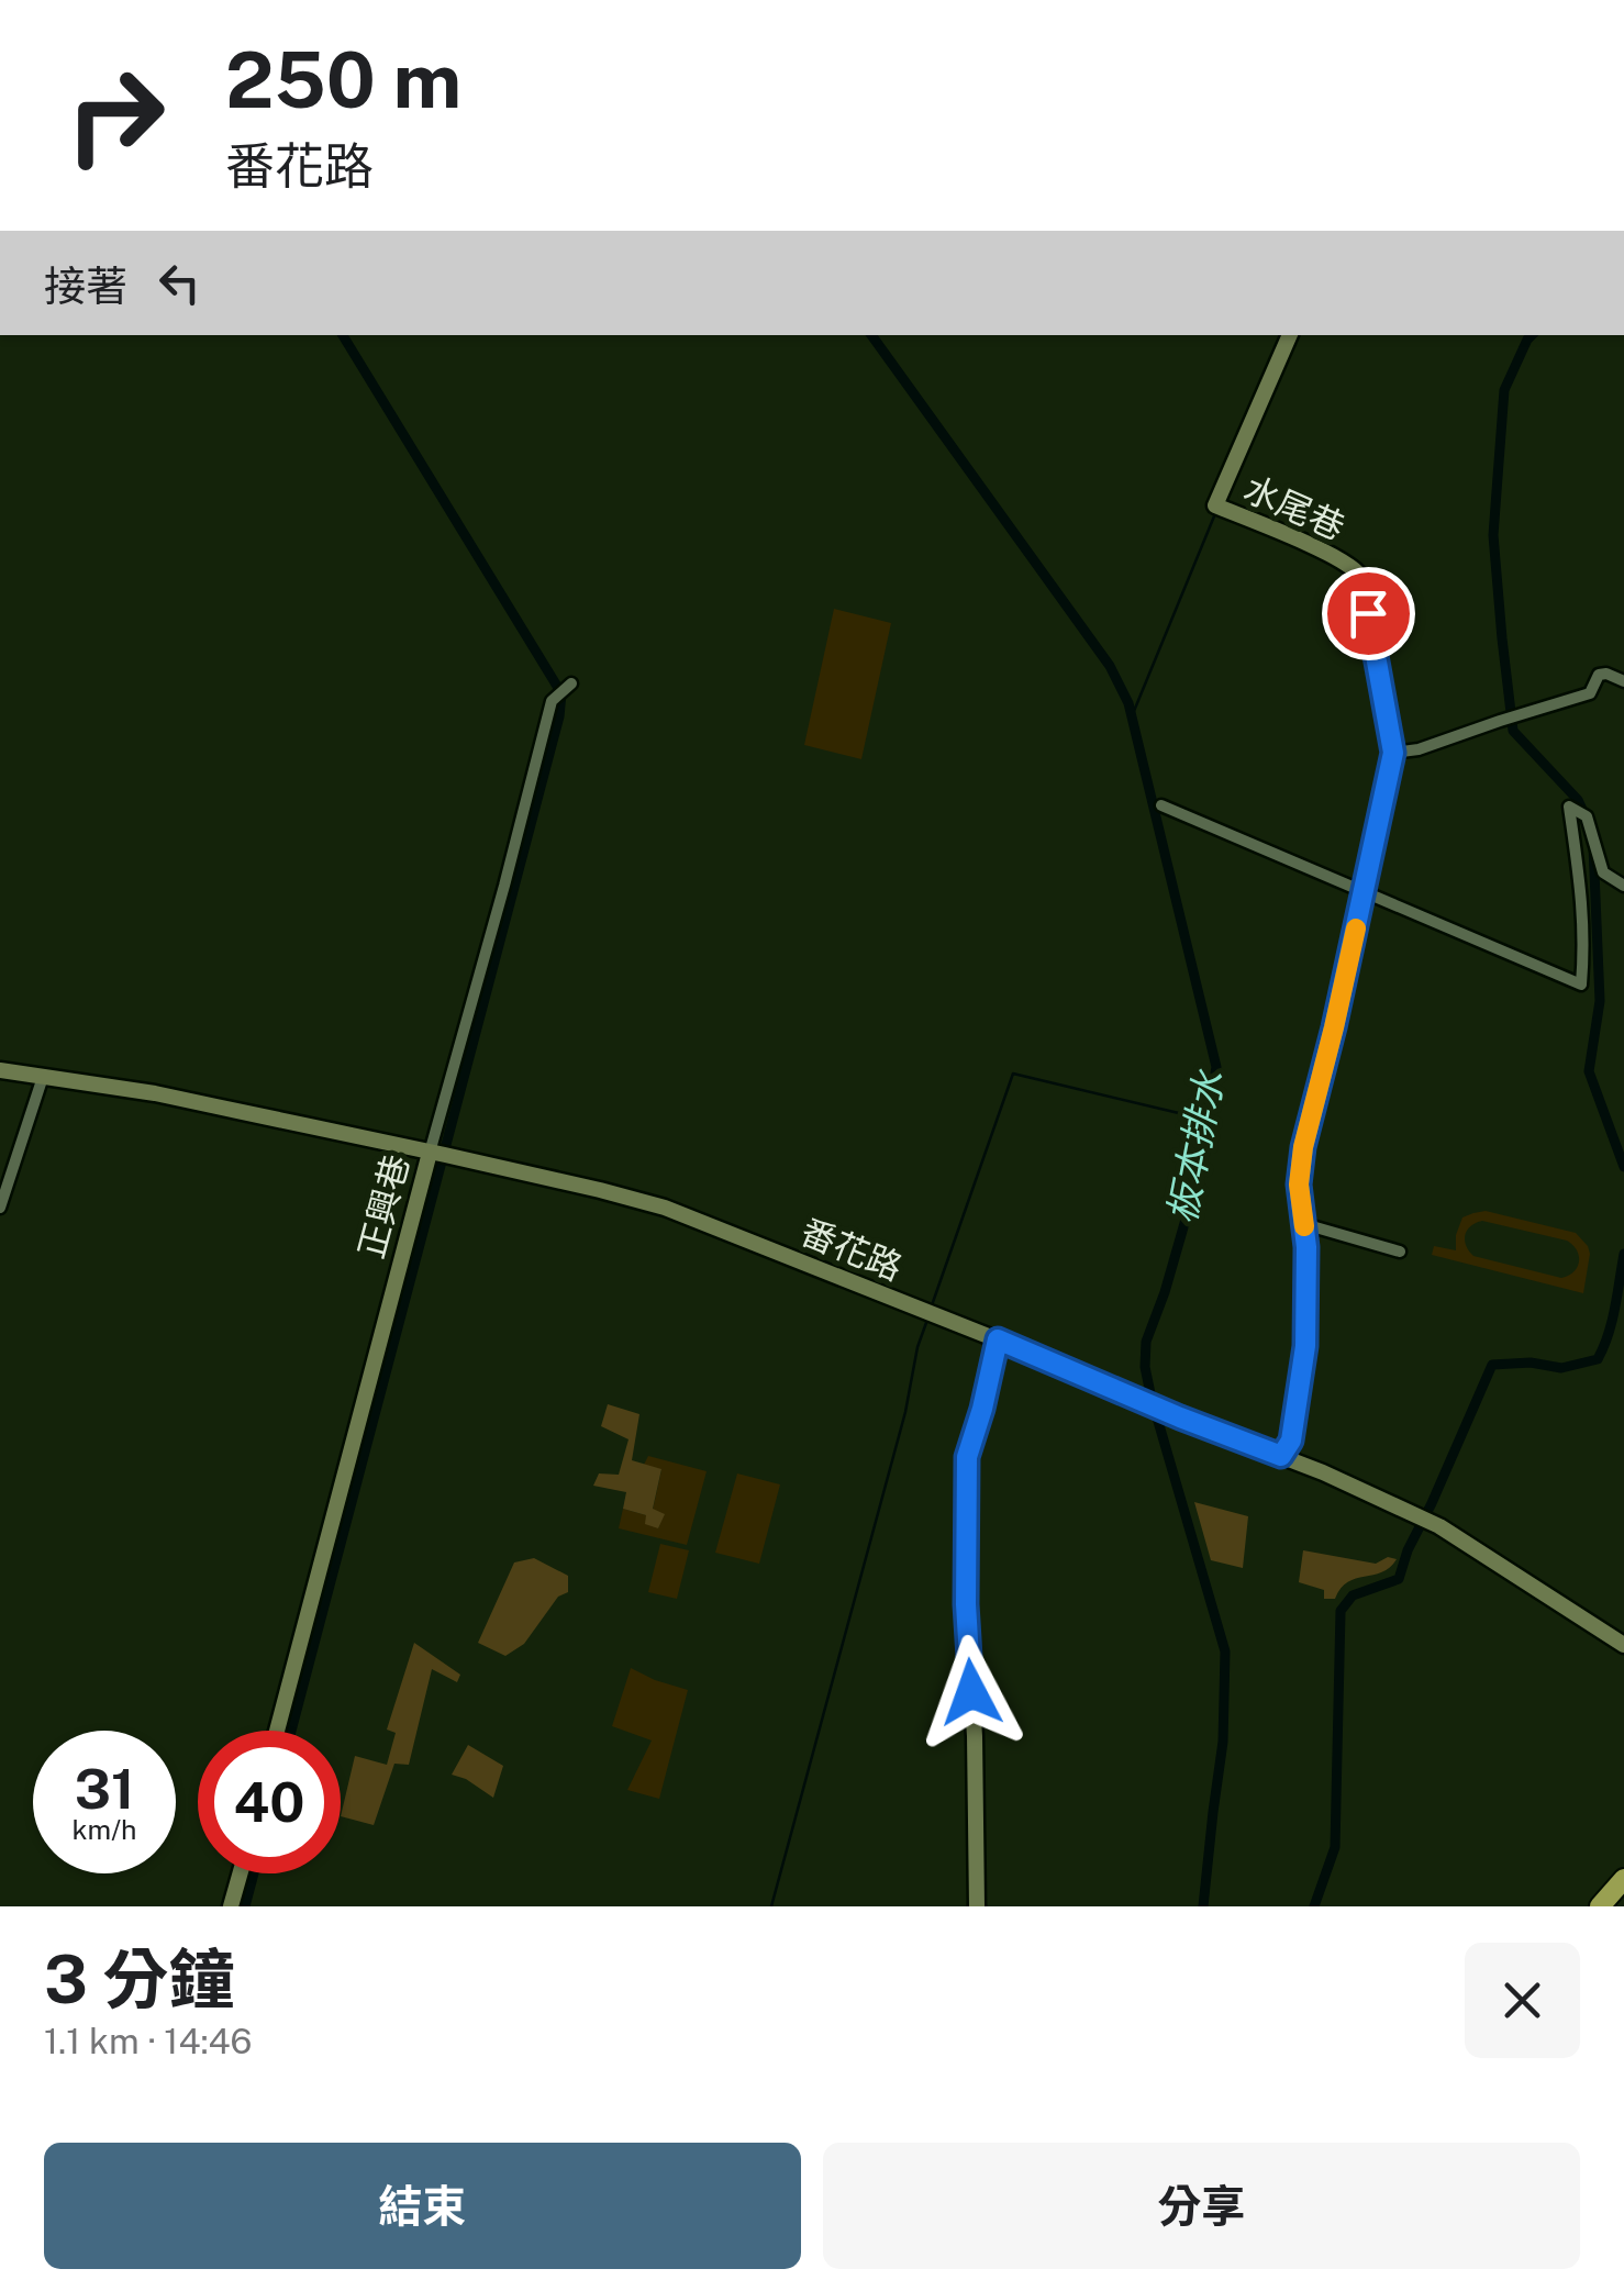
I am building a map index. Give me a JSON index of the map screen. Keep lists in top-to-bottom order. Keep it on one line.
{"streets":{"street":["水尾巷","正興巷","番花路"]},"crossings":[["水尾巷","番花路"],["正興巷","番花路"]],"water":["板本排水"],"page":{"turn":["250 m","番花路"],"then":"接著","speed":"31 km/h","limit":"40","heading":["3 分鐘","1.1 km · 14:46"],"buttons":["結束","分享"]}}
